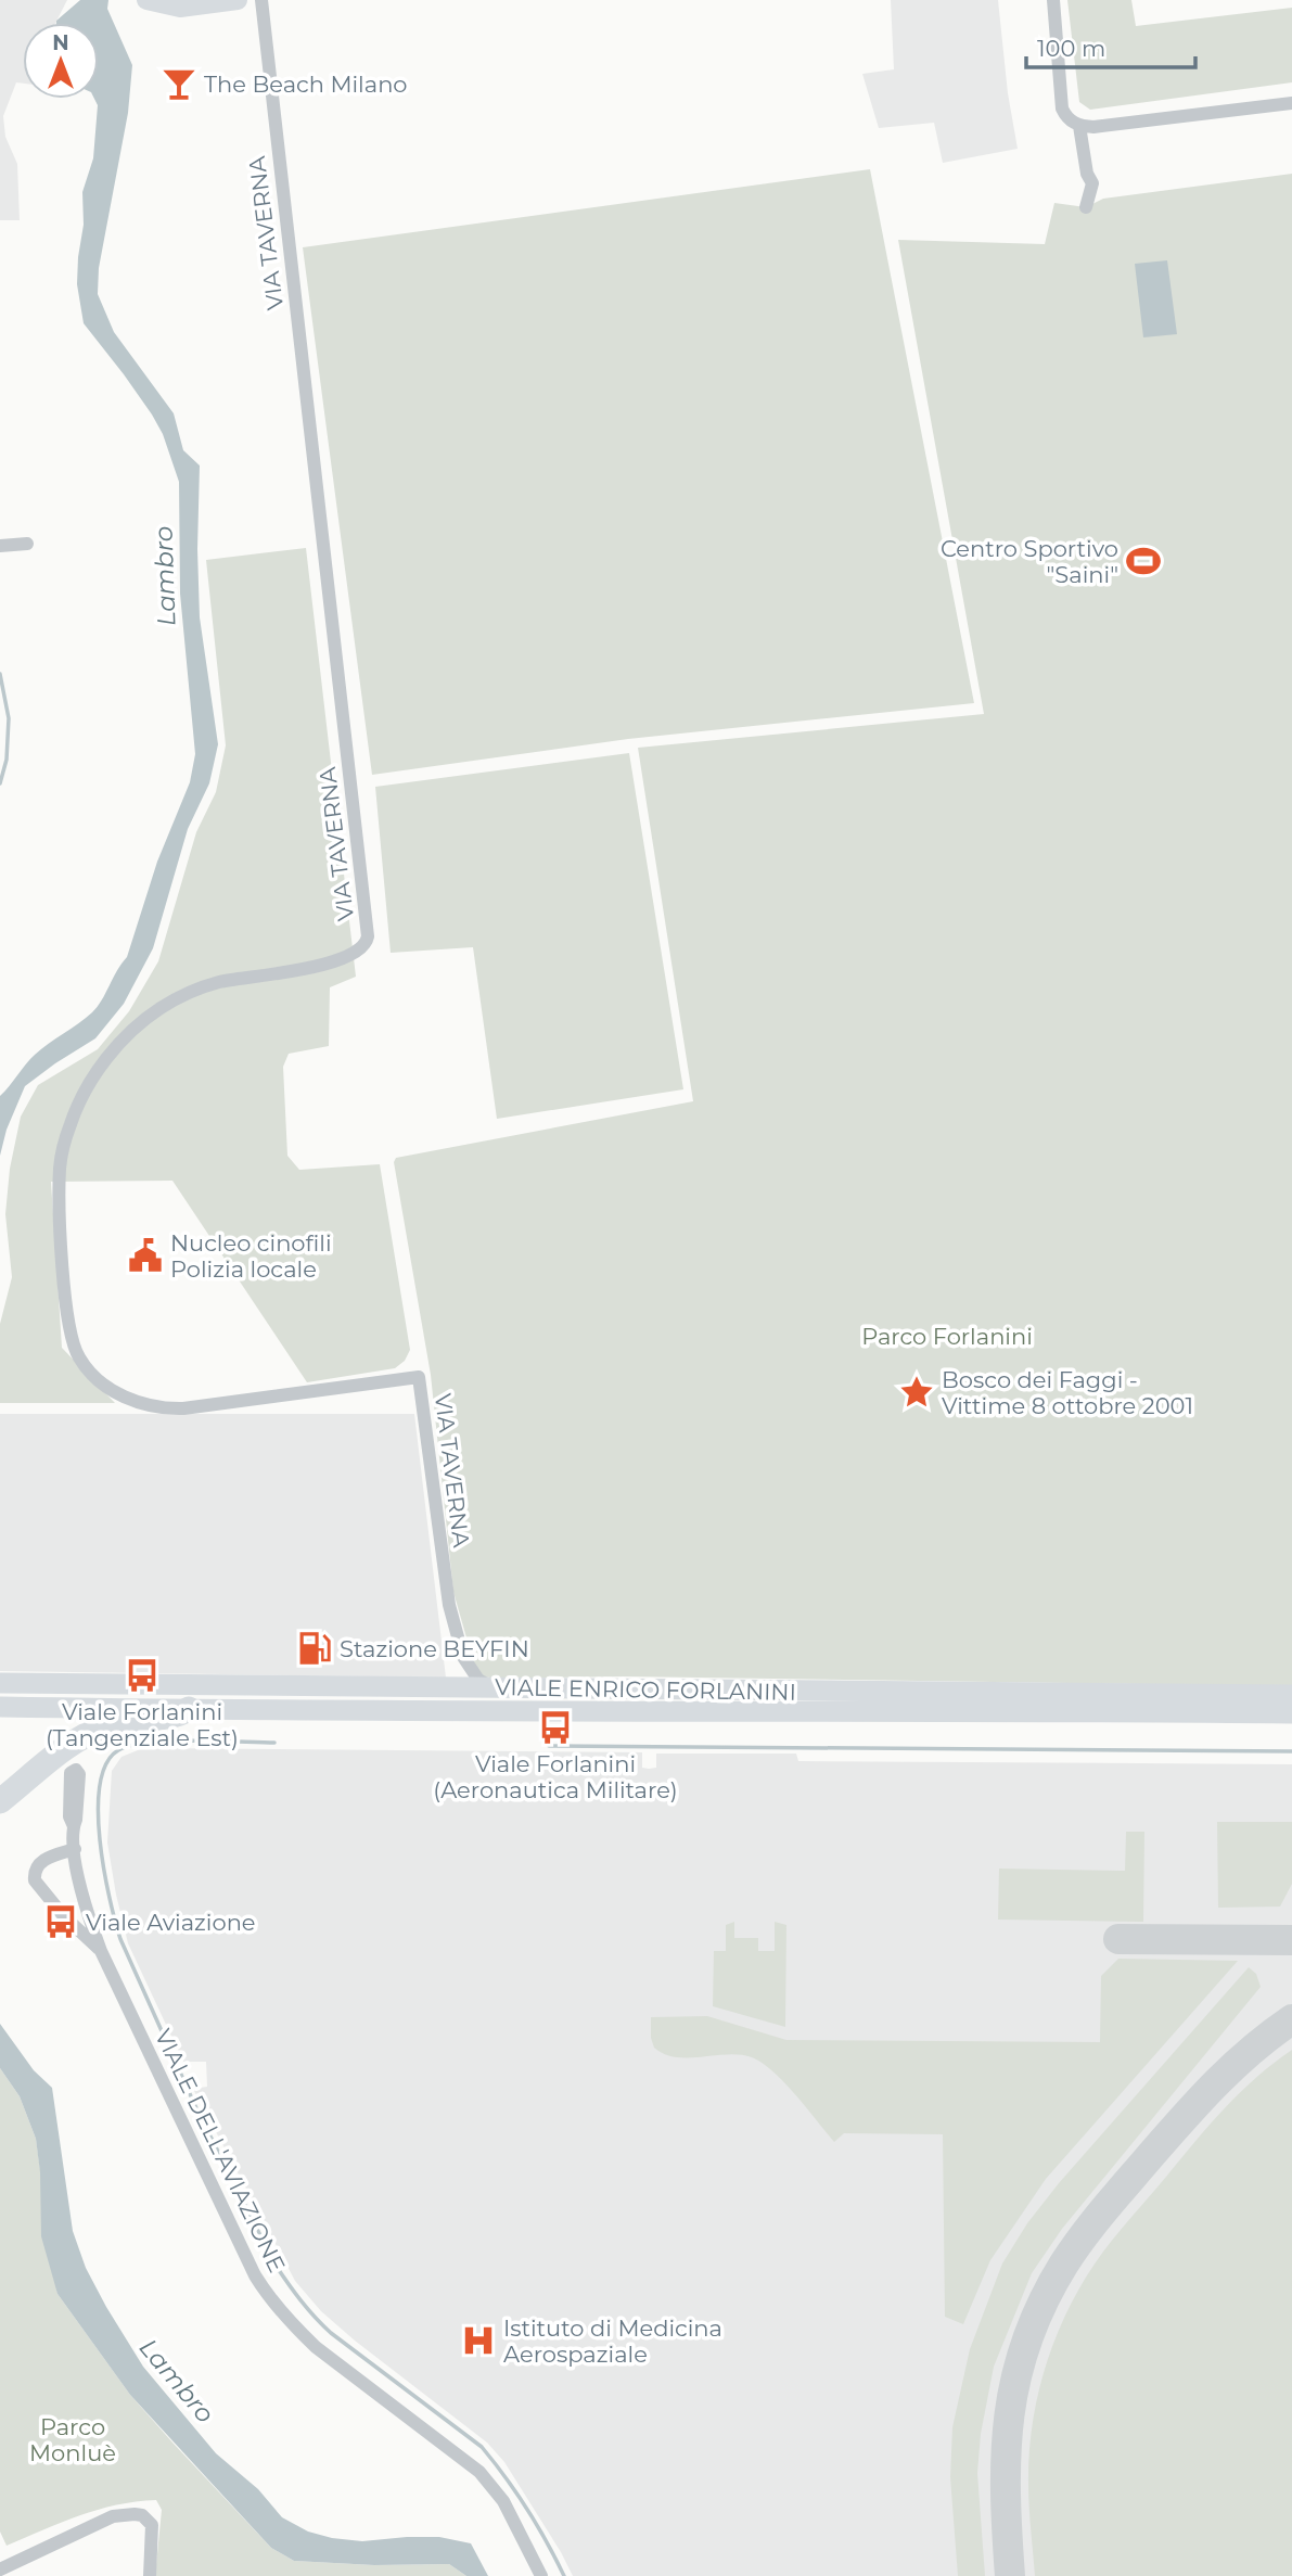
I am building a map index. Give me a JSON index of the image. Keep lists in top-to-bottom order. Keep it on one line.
{"streets":{"main road":["VIALE ENRICO FORLANINI"],"street":["VIA TAVERNA","VIALE DELL'AVIAZIONE"]},"crossings":[["VIA TAVERNA","VIALE ENRICO FORLANINI"]],"water":["Lambro"],"parks":["Parco Forlanini","Parco Monluè"],"places":{"bar":["The Beach Milano"],"sports":["Centro Sportivo \"Saini\""],"public building":["Nucleo cinofili Polizia locale"],"place":["Bosco dei Faggi - Vittime 8 ottobre 2001"],"fuel station":["Stazione BEYFIN"],"bus stop":["Viale Forlanini (Tangenziale Est)","Viale Forlanini (Aeronautica Militare)","Viale Aviazione"],"hospital":["Istituto di Medicina Aerospaziale"]},"scale_bar":"100 m","north":"top"}
